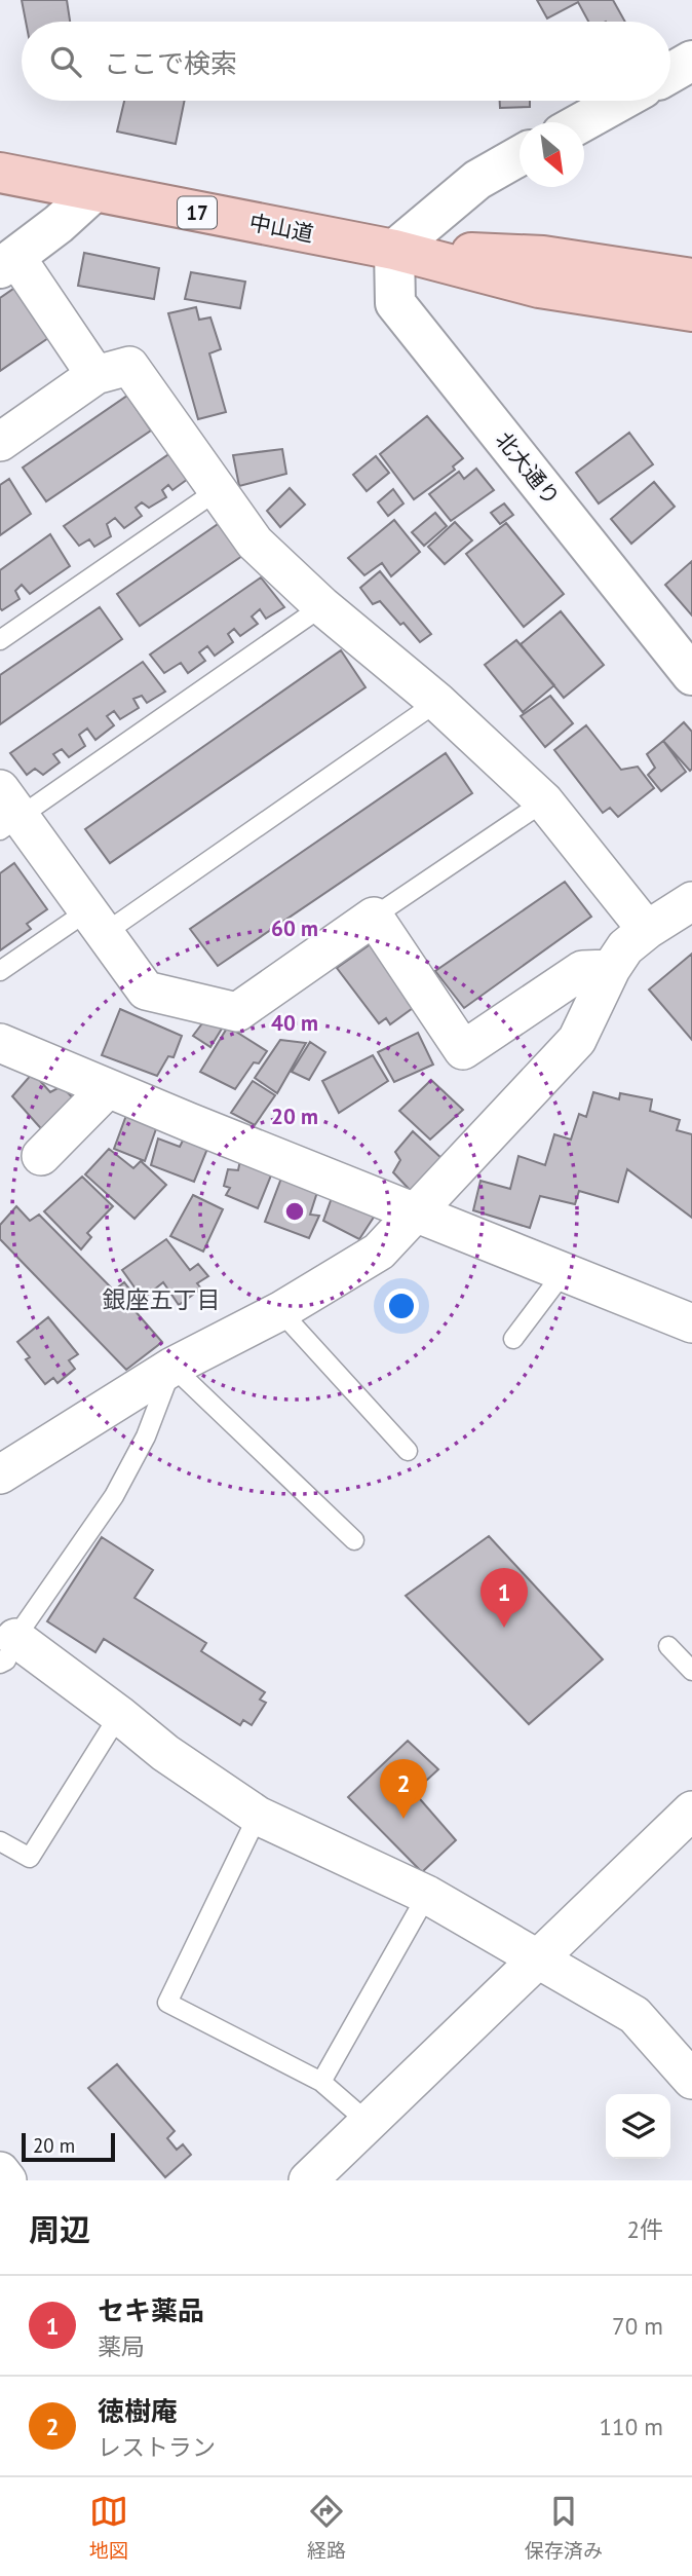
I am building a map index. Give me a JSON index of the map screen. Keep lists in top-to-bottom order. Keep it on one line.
{"streets":{"highway":["17","中山道"],"street":["北大通り"]},"crossings":[["中山道","北大通り"]],"districts":["銀座五丁目"],"scale_bar":"20 m","north":"bottom right","page":{"search":"ここで検索","pins":["1","2"],"scale":"20 m","heading":["周辺","2件"],"list":[{"mark":"1","name":"セキ薬品","note":"薬局","value":"70 m"},{"mark":"2","name":"徳樹庵","note":"レストラン","value":"110 m"}],"nav":["地図","経路","保存済み"]},"rings":["60 m","40 m","20 m"]}
